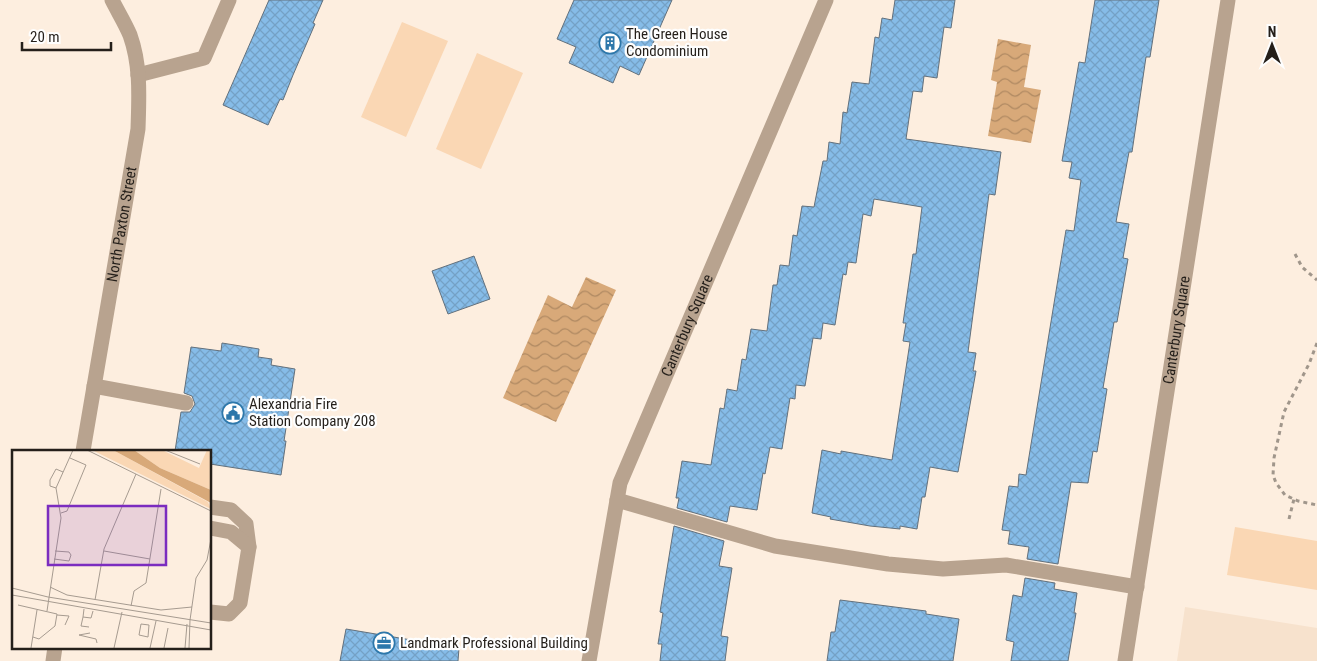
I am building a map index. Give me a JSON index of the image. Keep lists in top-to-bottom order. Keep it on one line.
{"streets":{"street":["North Paxton Street","Canterbury Square"]},"places":{"building":["The Green House Condominium"],"public building":["Alexandria Fire Station Company 208"],"office":["Landmark Professional Building"]},"scale_bar":"20 m","north":"top"}
